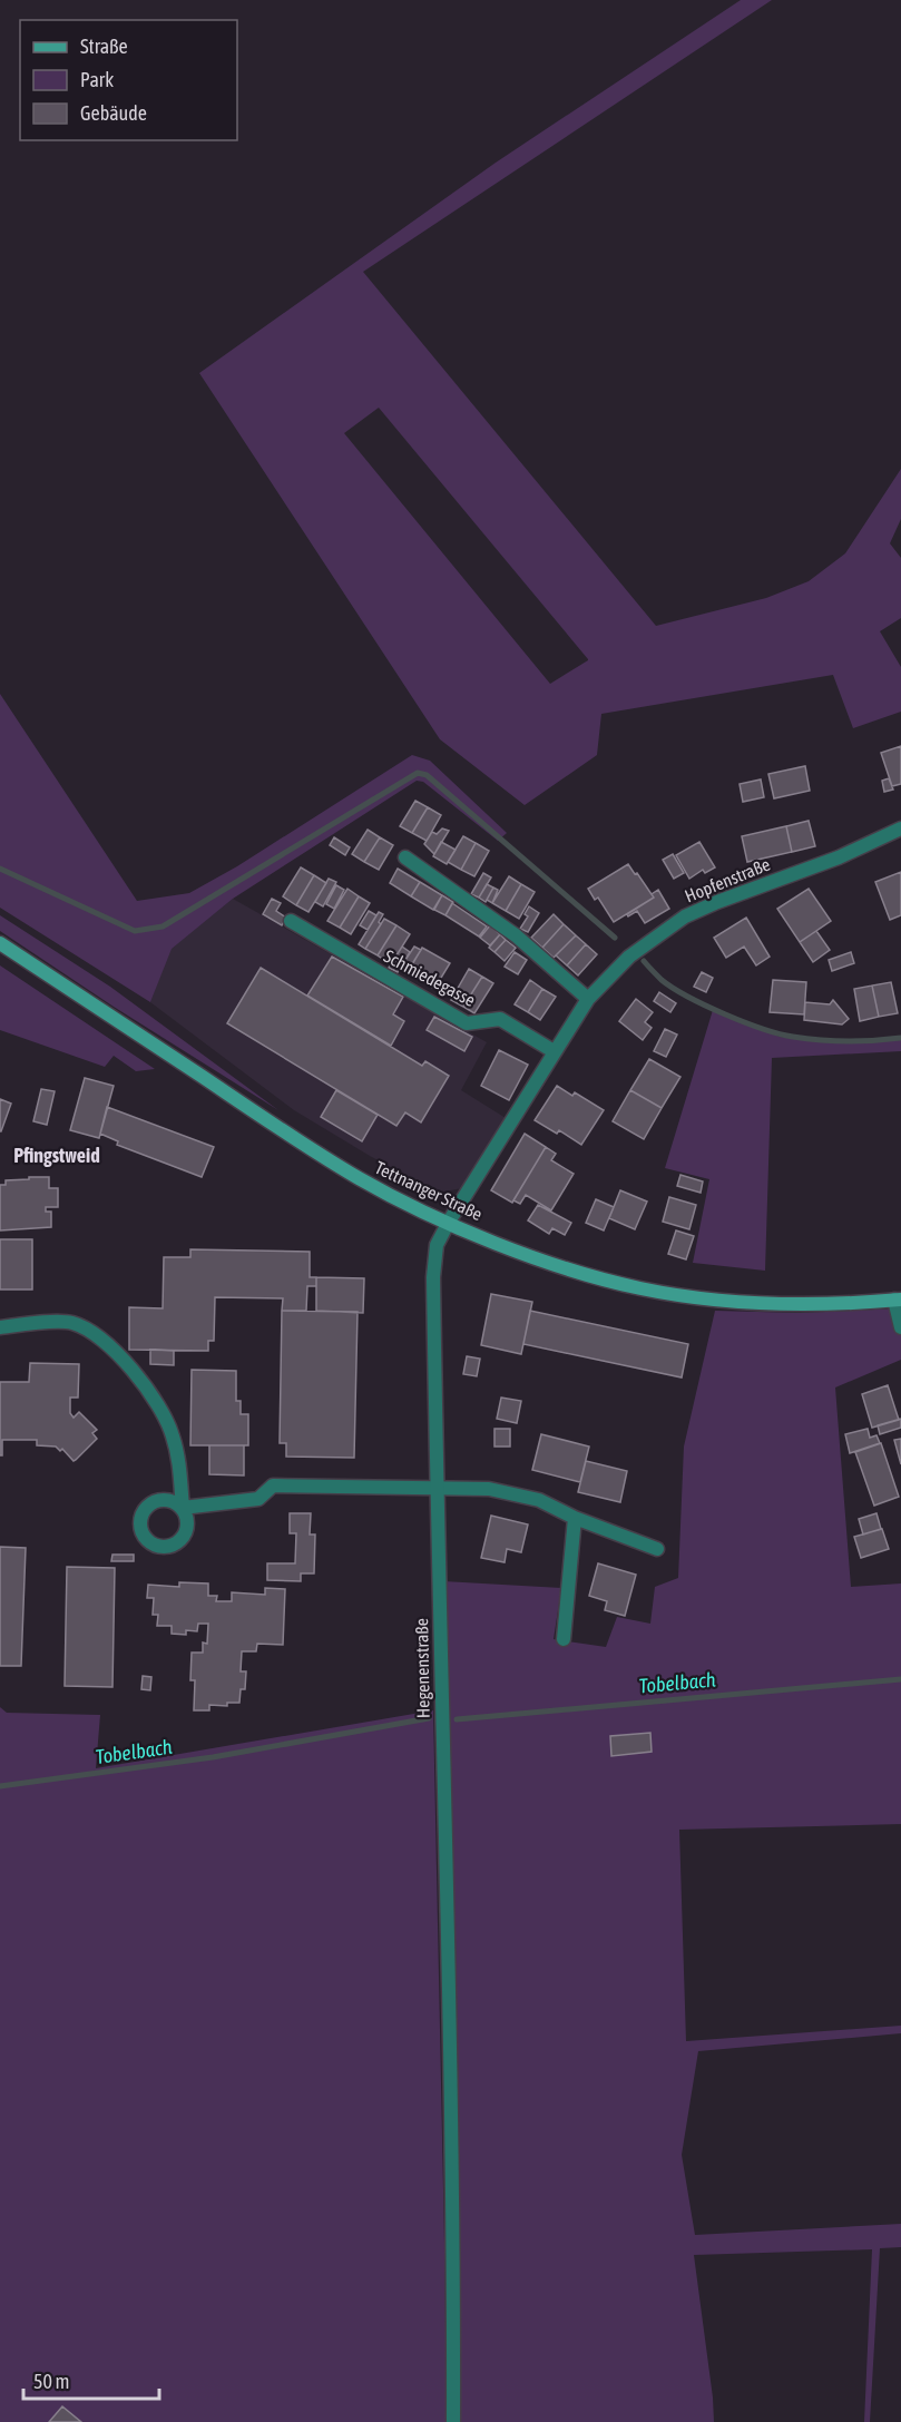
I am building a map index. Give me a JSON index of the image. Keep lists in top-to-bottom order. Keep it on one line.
{"streets":{"main road":["Tettnanger Straße"],"street":["Hopfenstraße","Schmiedegasse","Hegenenstraße"]},"crossings":[["Hopfenstraße","Schmiedegasse"],["Hopfenstraße","Tettnanger Straße"],["Hopfenstraße","Hegenenstraße"],["Tettnanger Straße","Hegenenstraße"]],"districts":["Pfingstweid"],"water":["Tobelbach"],"legend":["Straße","Park","Gebäude"],"scale_bar":"50 m"}
